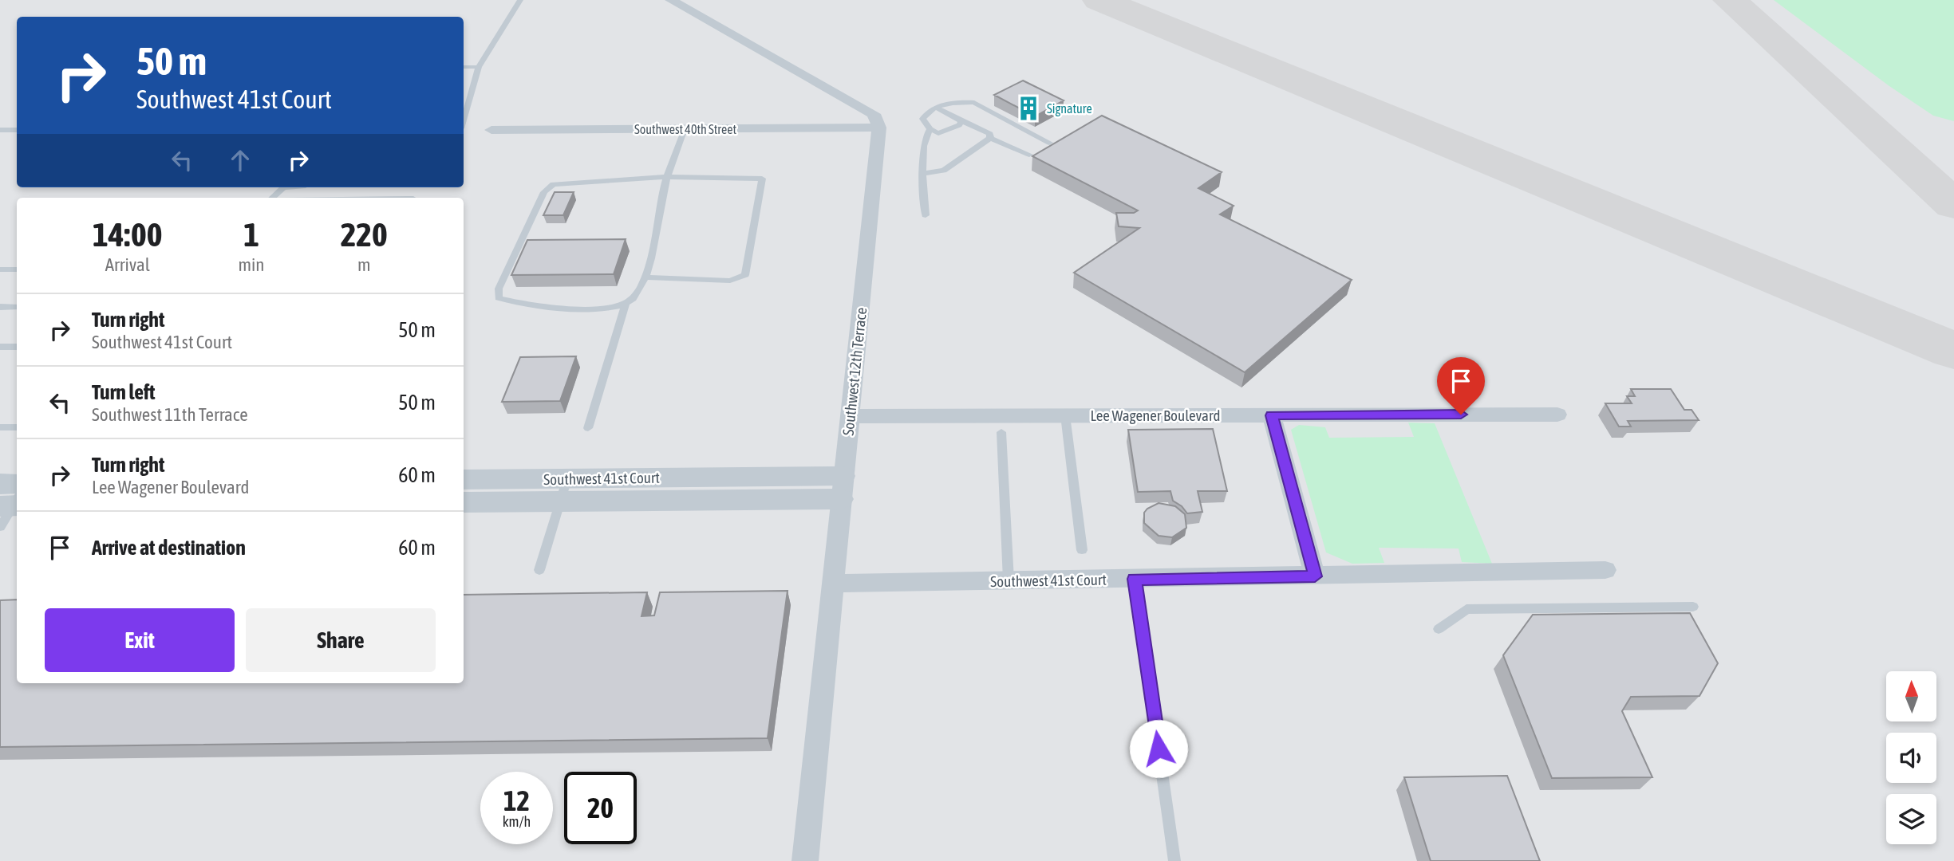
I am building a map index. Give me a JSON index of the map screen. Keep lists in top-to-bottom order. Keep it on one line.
{"streets":{"street":["Southwest 40th Street","Southwest 12th Terrace","Lee Wagener Boulevard","Southwest 41st Court"]},"crossings":[["Southwest 40th Street","Southwest 12th Terrace"],["Southwest 12th Terrace","Lee Wagener Boulevard"],["Southwest 12th Terrace","Southwest 41st Court"]],"places":{"building":["Signature"]},"north":"top","page":{"turn":["50 m","Southwest 41st Court"],"eta":["14:00","Arrival","1","min","220","m"],"list":[{"name":"Turn right","note":"Southwest 41st Court","value":"50 m"},{"name":"Turn left","note":"Southwest 11th Terrace","value":"50 m"},{"name":"Turn right","note":"Lee Wagener Boulevard","value":"60 m"},{"name":"Arrive at destination","value":"60 m"}],"buttons":["Exit","Share"],"speed":"12 km/h","limit":"20"}}
